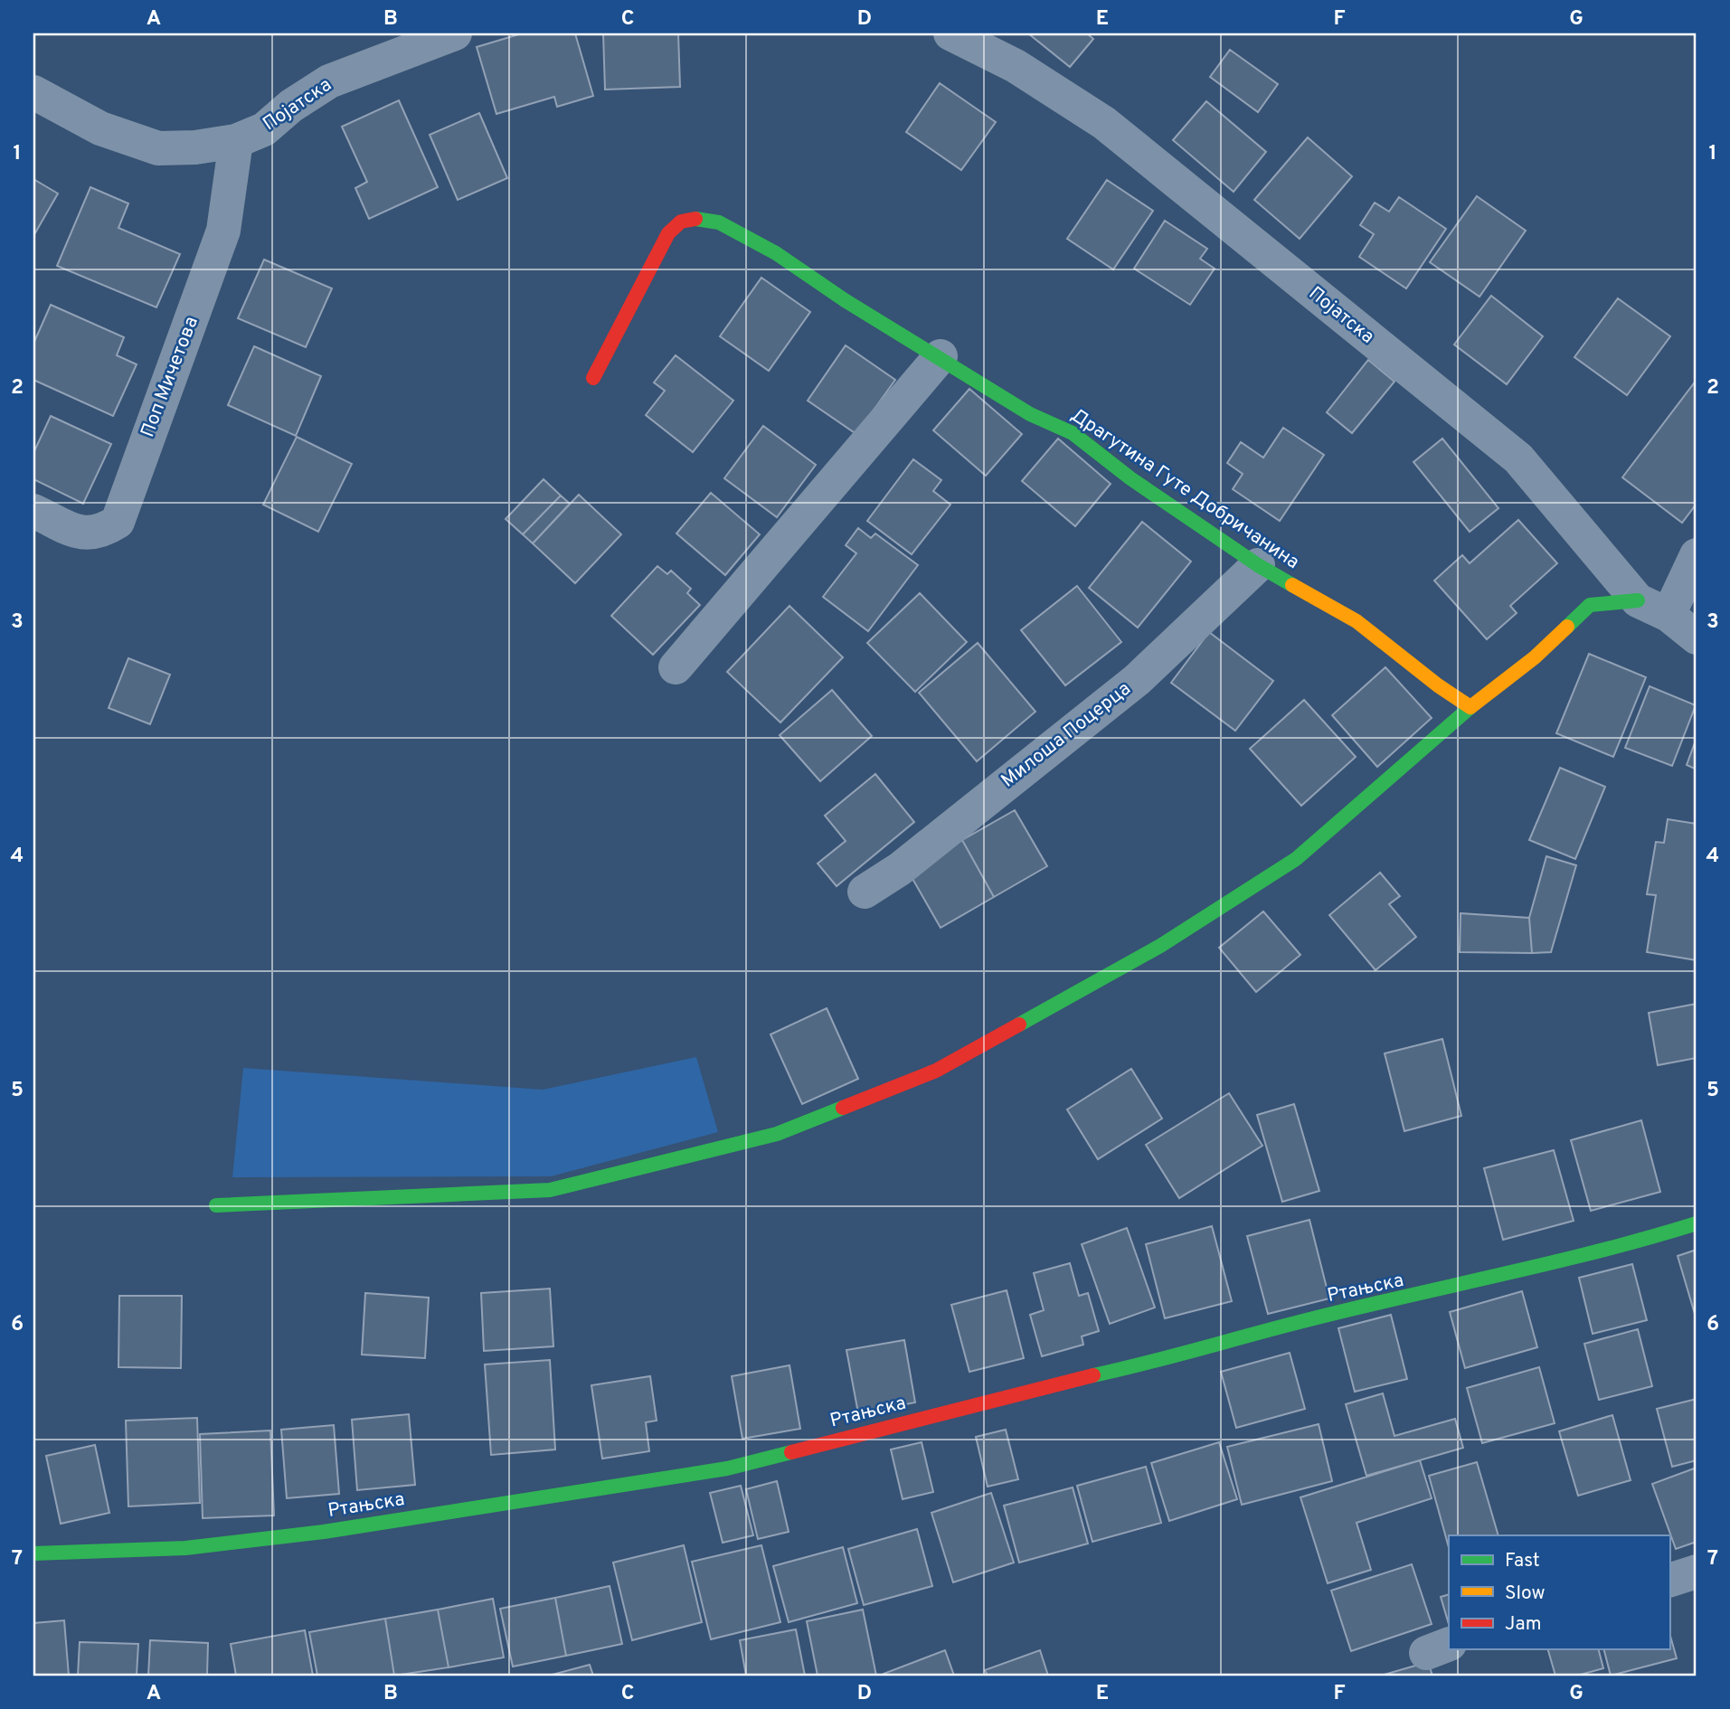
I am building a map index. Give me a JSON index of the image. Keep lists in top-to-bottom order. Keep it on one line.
{"streets":{"street":["Појатска","Поп Мичетова","Драгутина Гуте Добричанина","Милоша Поцерца","Ртањска"]},"crossings":[["Појатска","Поп Мичетова"],["Драгутина Гуте Добричанина","Милоша Поцерца"]],"legend":["Fast","Slow","Jam"],"grid":{"columns":["A","B","C","D","E","F","G"],"rows":["1","2","3","4","5","6","7"]}}
